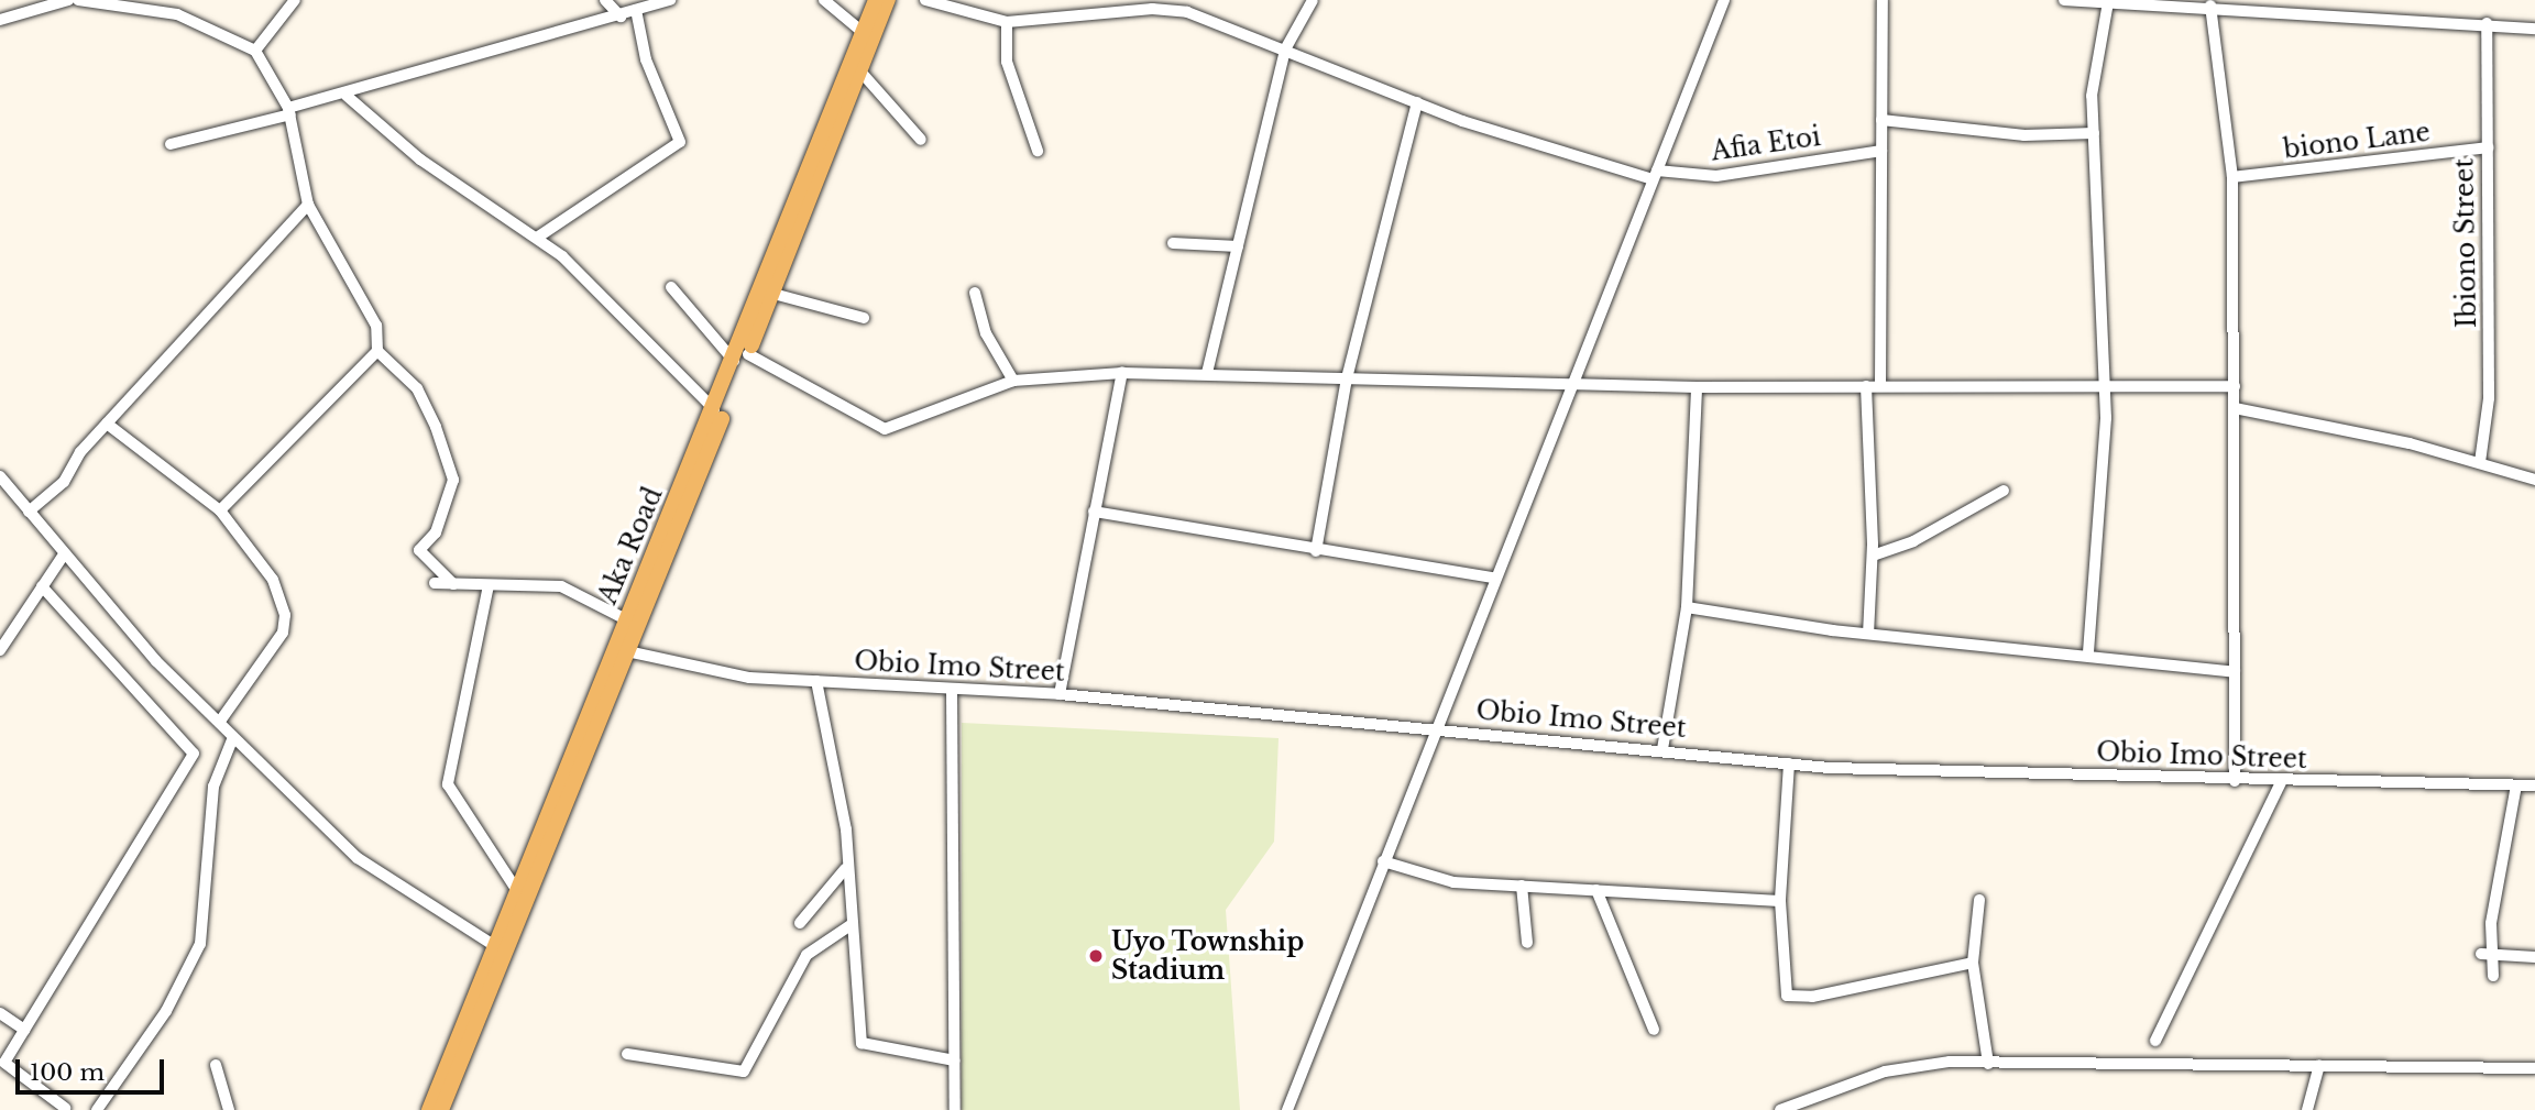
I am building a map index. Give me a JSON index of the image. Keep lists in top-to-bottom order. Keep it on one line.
{"streets":{"main road":["Aka Road"],"street":["biono Lane","Afia Etoi","Ibiono Street","Obio Imo Street"]},"crossings":[["biono Lane","Ibiono Street"],["Aka Road","Obio Imo Street"]],"places":["Uyo Township Stadium"],"scale_bar":"100 m"}
